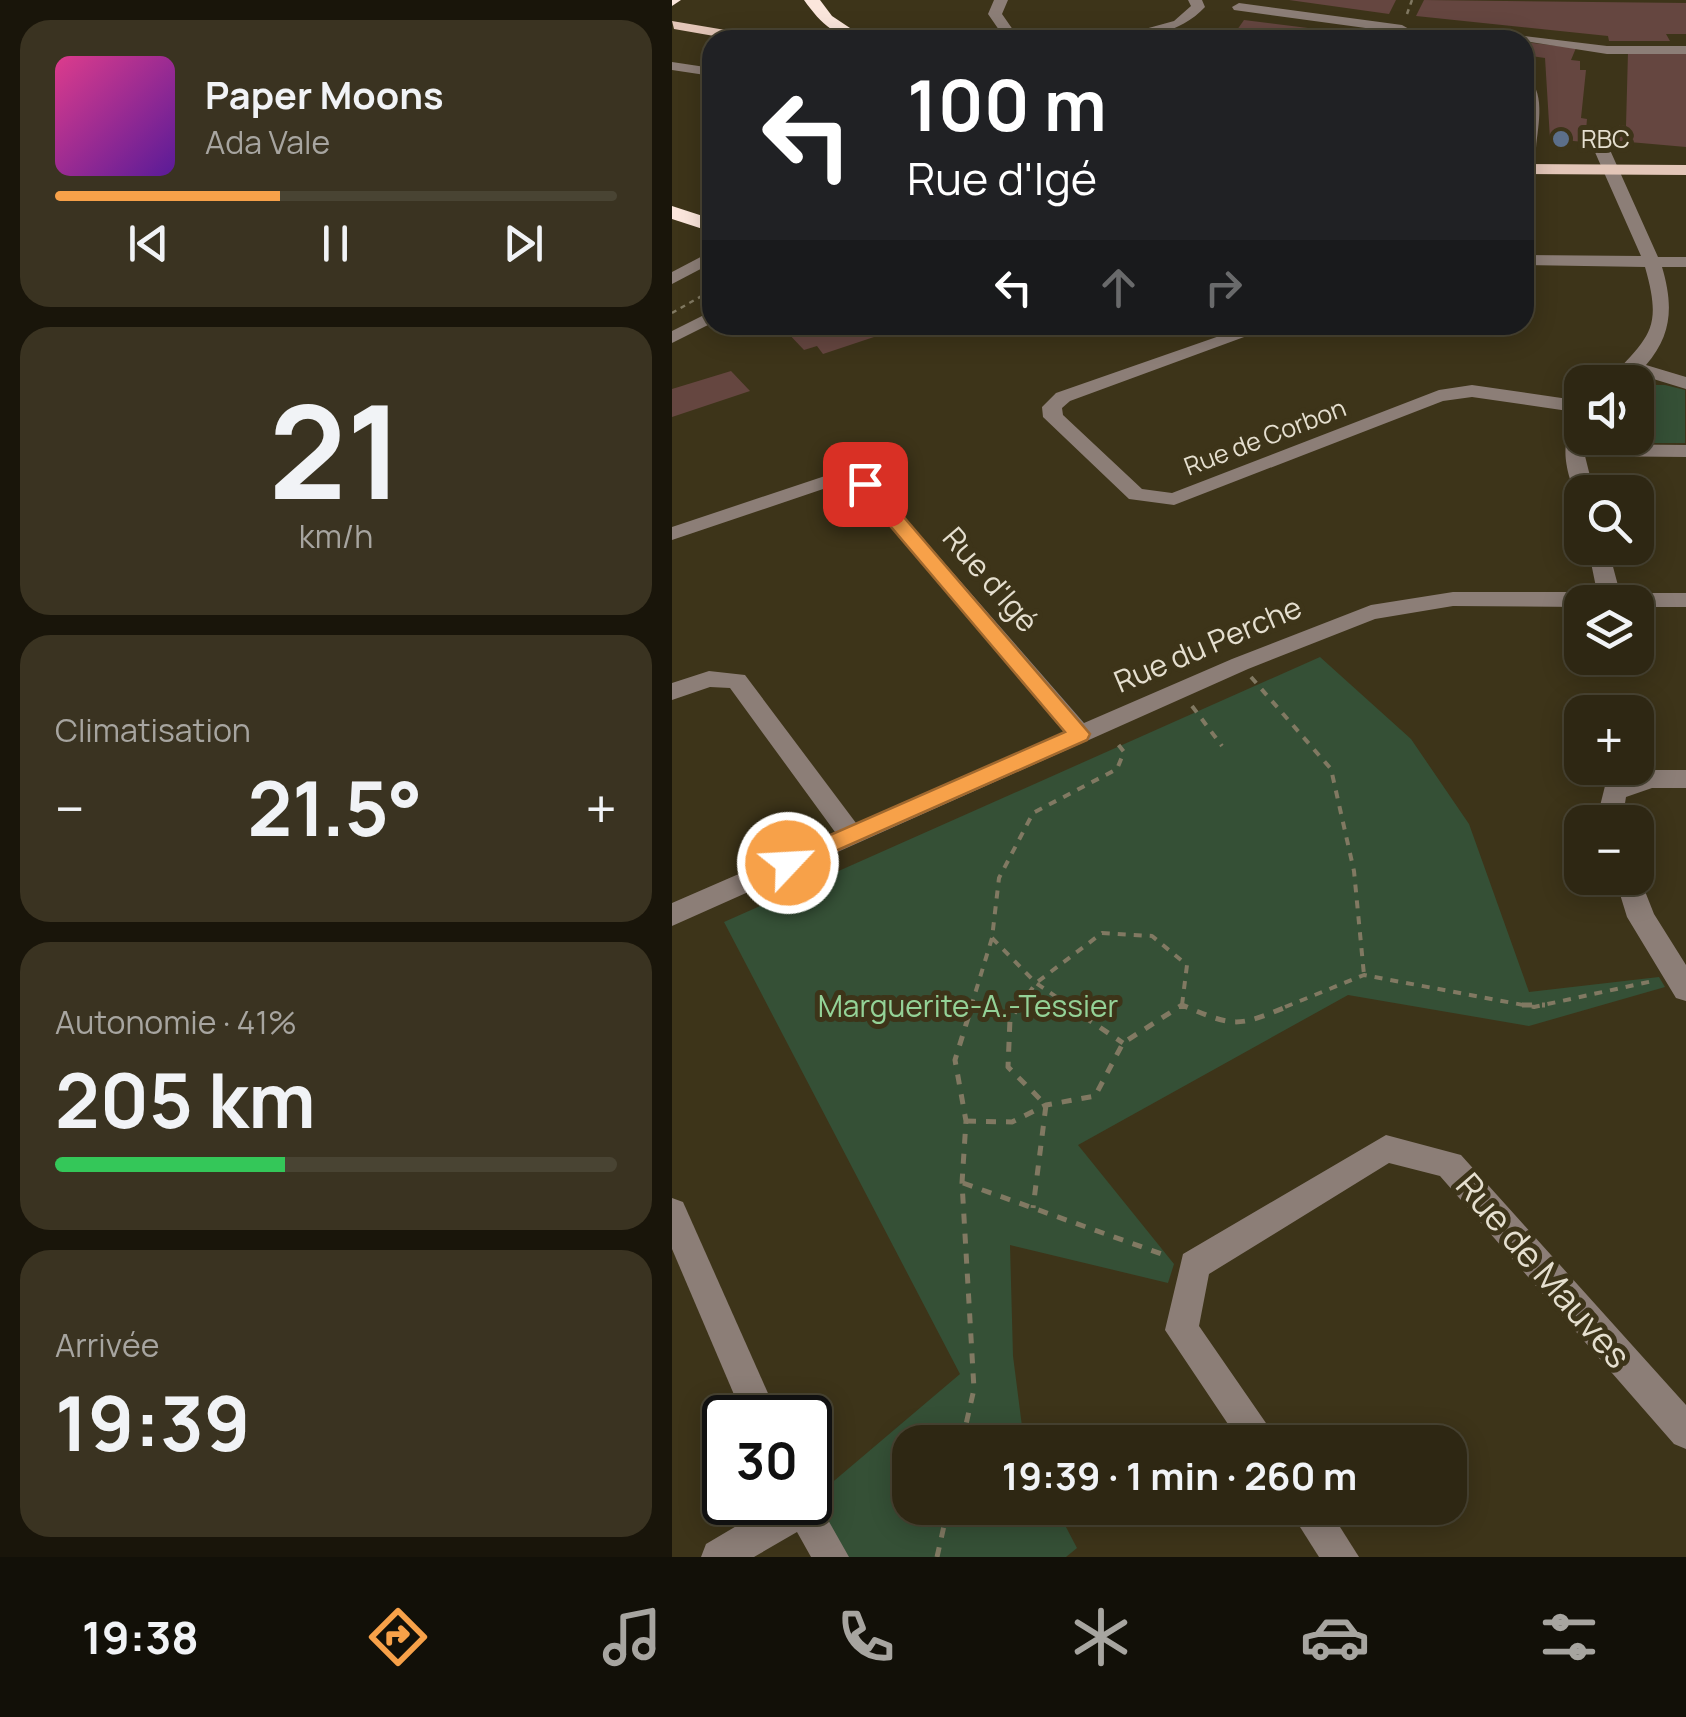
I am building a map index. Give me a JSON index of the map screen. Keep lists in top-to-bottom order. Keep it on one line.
{"streets":{"street":["Rue de Corbon","Rue d'Igé","Rue du Perche","Rue de Mauves"]},"crossings":[["Rue d'Igé","Rue du Perche"]],"parks":["Marguerite-A.-Tessier"],"places":["RBC"],"page":{"turn":["100 m","Rue d'Igé"],"song":["Paper Moons","Ada Vale"],"tile":[["21","km/h"],"Climatisation",["Autonomie · 41%","205 km"],["Arrivée","19:39"]],"map_buttons":["+","−"],"heat":["−","21.5°","+"],"limit":"30","trip":"19:39 · 1 min · 260 m","tabs":"19:38"}}
